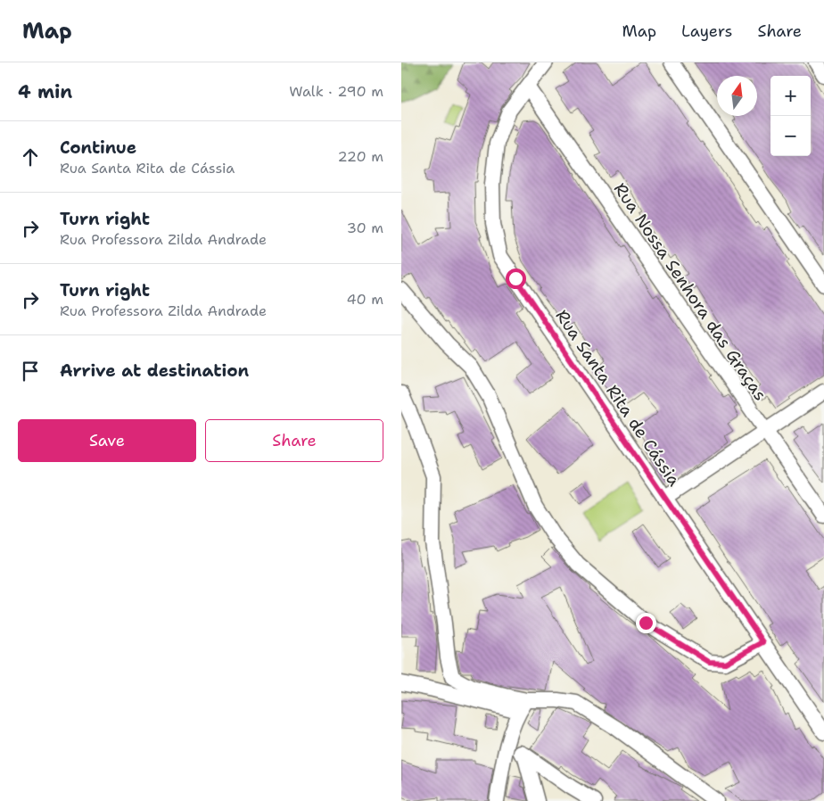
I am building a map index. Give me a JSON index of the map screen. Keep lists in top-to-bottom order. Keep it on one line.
{"streets":{"street":["Rua Nossa Senhora das Graças","Rua Santa Rita de Cássia"]},"crossings":[["Rua Nossa Senhora das Graças","Rua Santa Rita de Cássia"]],"north":"top","page":{"header":"Map","nav":["Map","Layers","Share"],"heading":["4 min","Walk · 290 m"],"map_buttons":["+","−"],"list":[["Continue","Rua Santa Rita de Cássia","220 m"],["Turn right","Rua Professora Zilda Andrade","30 m"],["Turn right","Rua Professora Zilda Andrade","40 m"],"Arrive at destination"],"buttons":["Save","Share"]}}
